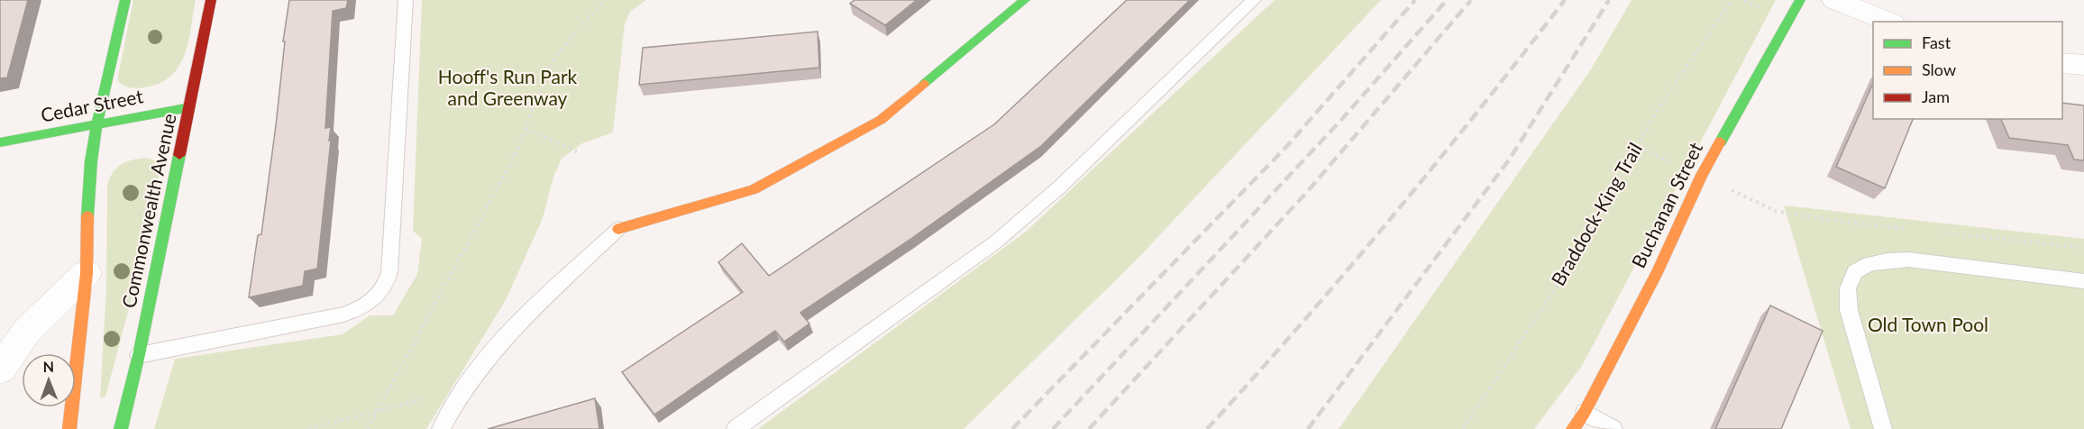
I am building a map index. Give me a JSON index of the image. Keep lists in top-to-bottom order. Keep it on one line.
{"streets":{"street":["Cedar Street","Buchanan Street","Commonwealth Avenue"],"path":["Braddock-King Trail"]},"crossings":[["Cedar Street","Commonwealth Avenue"]],"parks":["Hooff's Run Park and Greenway","Old Town Pool"],"legend":["Fast","Slow","Jam"],"north":"top"}
